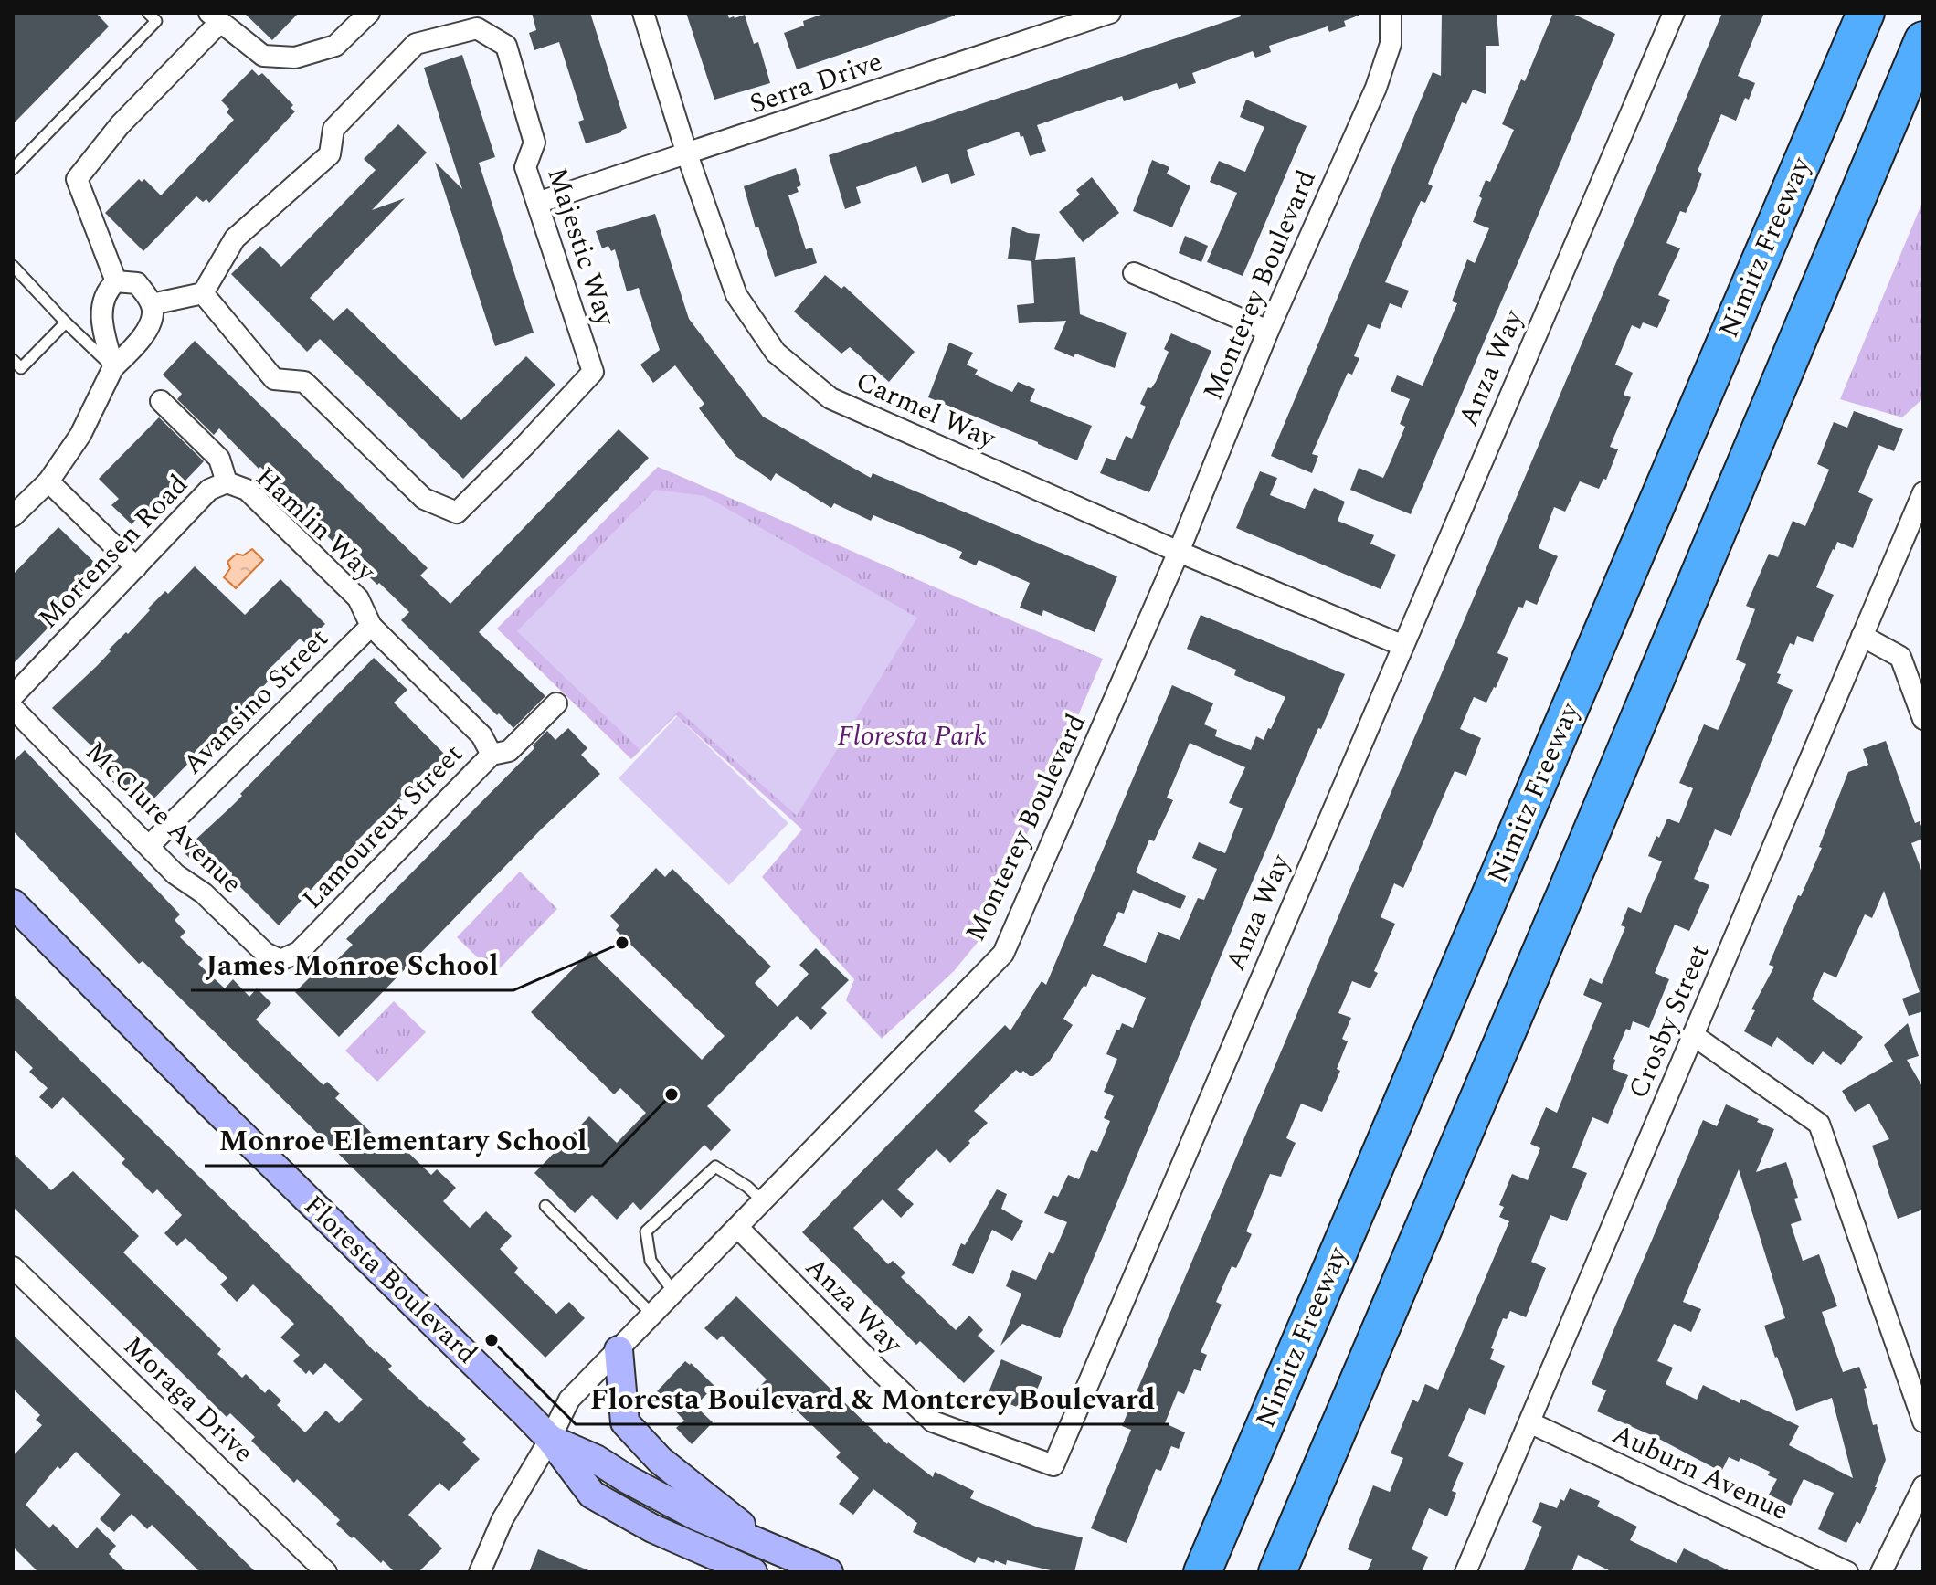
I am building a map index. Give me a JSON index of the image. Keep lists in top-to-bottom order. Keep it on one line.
{"streets":{"highway":["Nimitz Freeway"],"street":["Serra Drive","Majestic Way","Monterey Boulevard","Anza Way","Carmel Way","Hamlin Way","Mortensen Road","Avansino Street","McClure Avenue","Lamoureux Street","Crosby Street","Floresta Boulevard","Moraga Drive","Auburn Avenue"]},"crossings":[["Serra Drive","Majestic Way"],["Serra Drive","Carmel Way"],["Monterey Boulevard","Anza Way"],["Monterey Boulevard","Carmel Way"],["Monterey Boulevard","Floresta Boulevard"],["Anza Way","Carmel Way"],["Hamlin Way","Mortensen Road"],["Hamlin Way","Avansino Street"],["Hamlin Way","Lamoureux Street"],["Avansino Street","McClure Avenue"],["McClure Avenue","Lamoureux Street"],["Crosby Street","Auburn Avenue"]],"parks":["Floresta Park"],"places":["James Monroe School","Monroe Elementary School","Floresta Boulevard & Monterey Boulevard"]}
